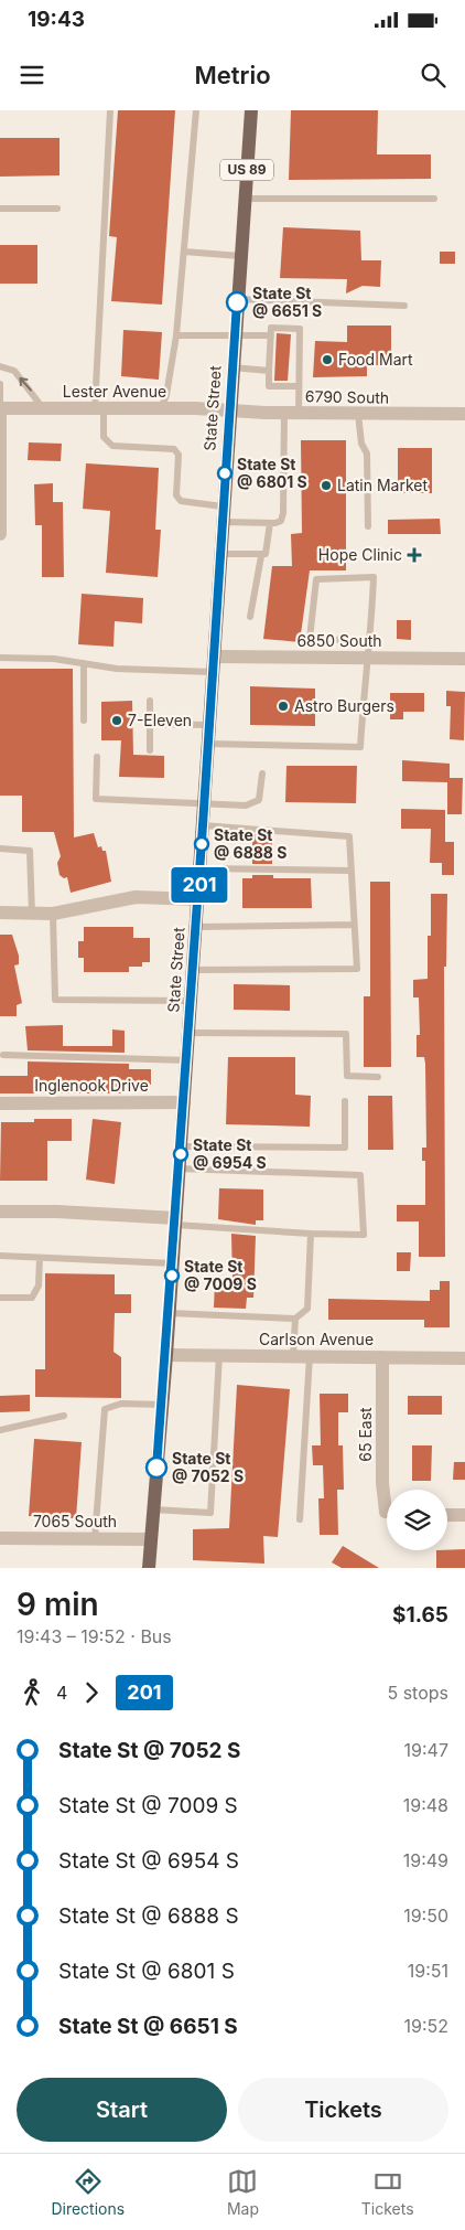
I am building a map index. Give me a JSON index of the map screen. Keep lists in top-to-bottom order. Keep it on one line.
{"streets":{"main road":["US 89","State Street"],"street":["Lester Avenue","6790 South","6850 South","Inglenook Drive","Carlson Avenue","65 East","7065 South"]},"crossings":[["Lester Avenue","6790 South"],["Lester Avenue","State Street"],["6790 South","State Street"],["State Street","6850 South"],["State Street","Inglenook Drive"],["State Street","Carlson Avenue"],["State Street","7065 South"],["Carlson Avenue","65 East"]],"places":{"other":["State St @ 6651 S","Food Mart","State St @ 6801 S","Latin Market","Astro Burgers","7-Eleven","State St @ 6888 S","State St @ 6954 S","State St @ 7009 S","State St @ 7052 S"],"health":["Hope Clinic"]},"lines":["bus line 201"],"page":{"status":"19:43","header":"Metrio","on_map":"201","heading":["9 min","19:43 – 19:52 · Bus","$1.65"],"legs":["4","201","5 stops"],"list":[{"name":"State St @ 7052 S","value":"19:47"},{"name":"State St @ 7009 S","value":"19:48"},{"name":"State St @ 6954 S","value":"19:49"},{"name":"State St @ 6888 S","value":"19:50"},{"name":"State St @ 6801 S","value":"19:51"},{"name":"State St @ 6651 S","value":"19:52"}],"buttons":["Start","Tickets"],"tabs":["Directions","Map","Tickets"]}}
